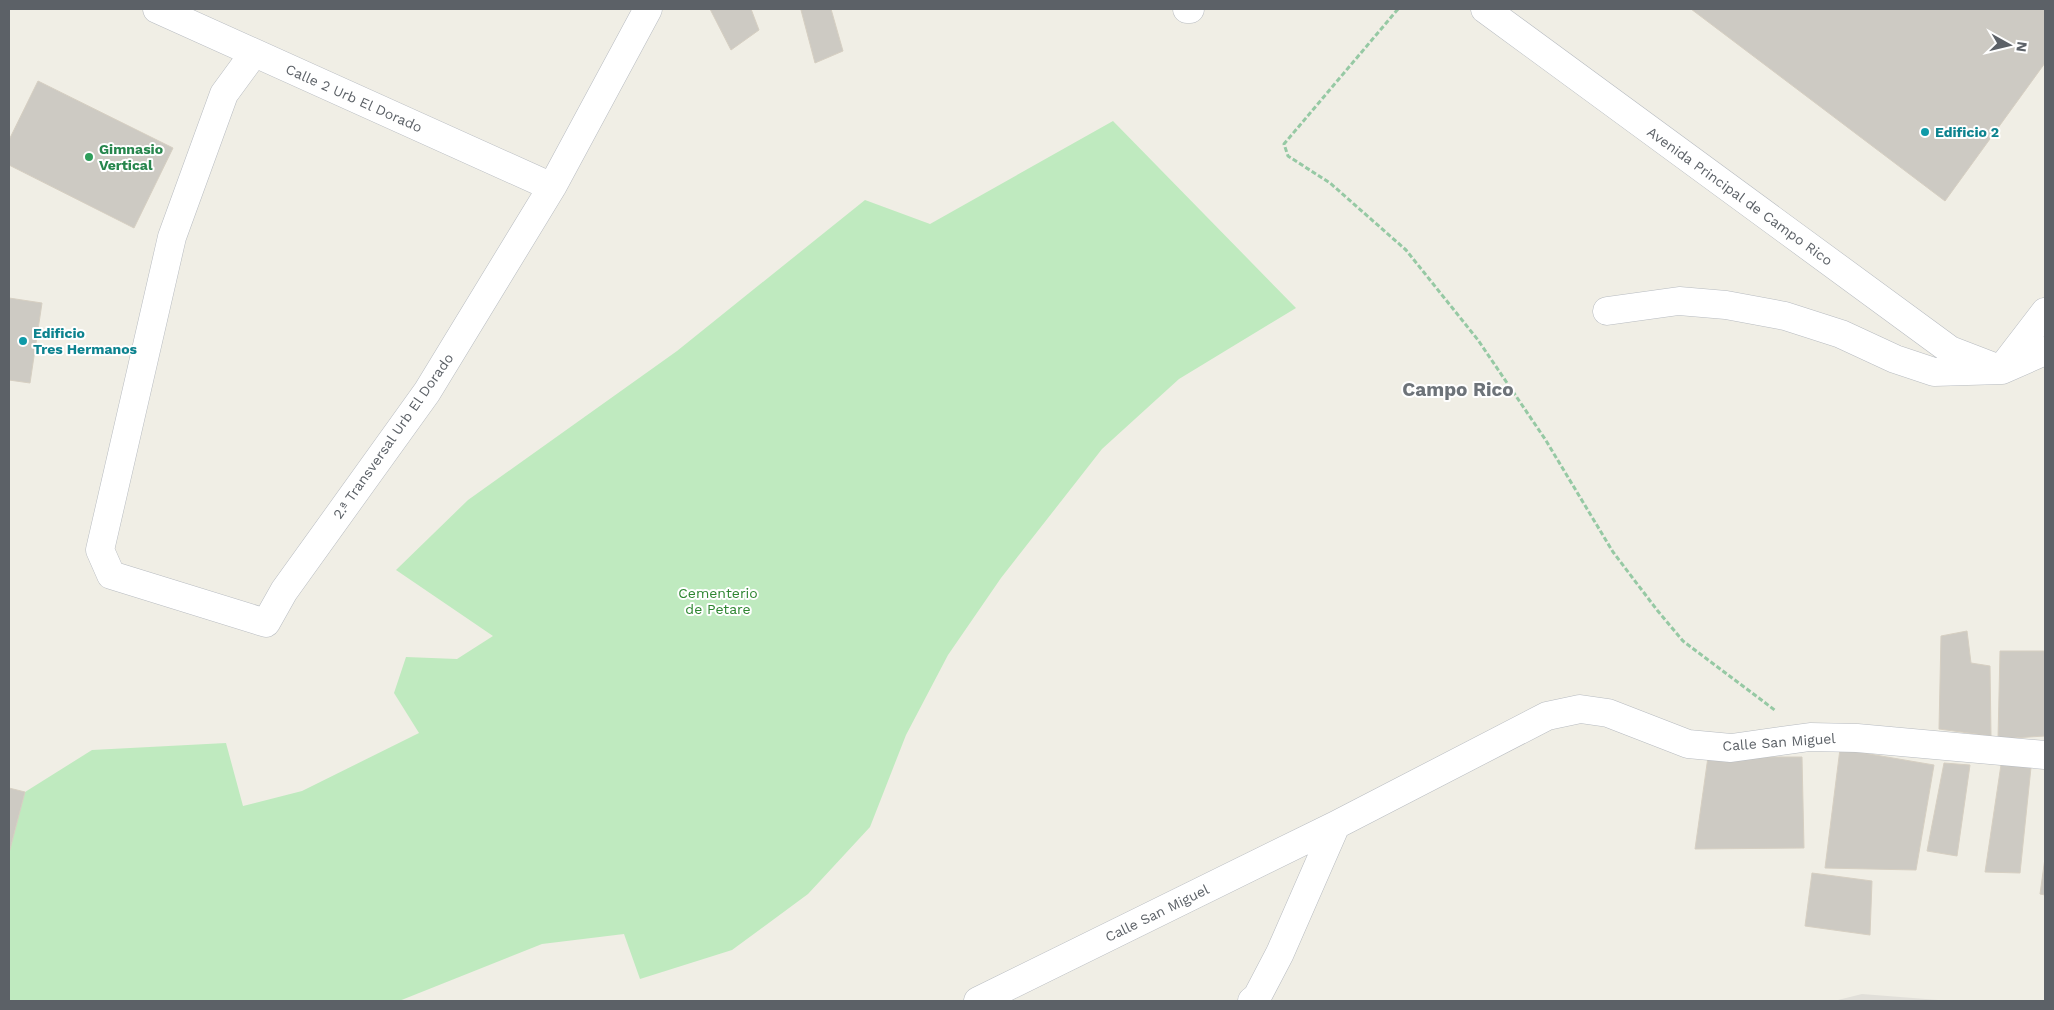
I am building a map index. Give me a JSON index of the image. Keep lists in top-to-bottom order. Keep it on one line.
{"streets":{"street":["Calle 2 Urb El Dorado","Avenida Principal de Campo Rico","2.ª Transversal Urb El Dorado","Calle San Miguel"]},"crossings":[["Calle 2 Urb El Dorado","2.ª Transversal Urb El Dorado"]],"districts":["Campo Rico"],"parks":["Cementerio de Petare"],"places":["Edificio 2","Gimnasio Vertical","Edificio Tres Hermanos"],"north":"right"}
